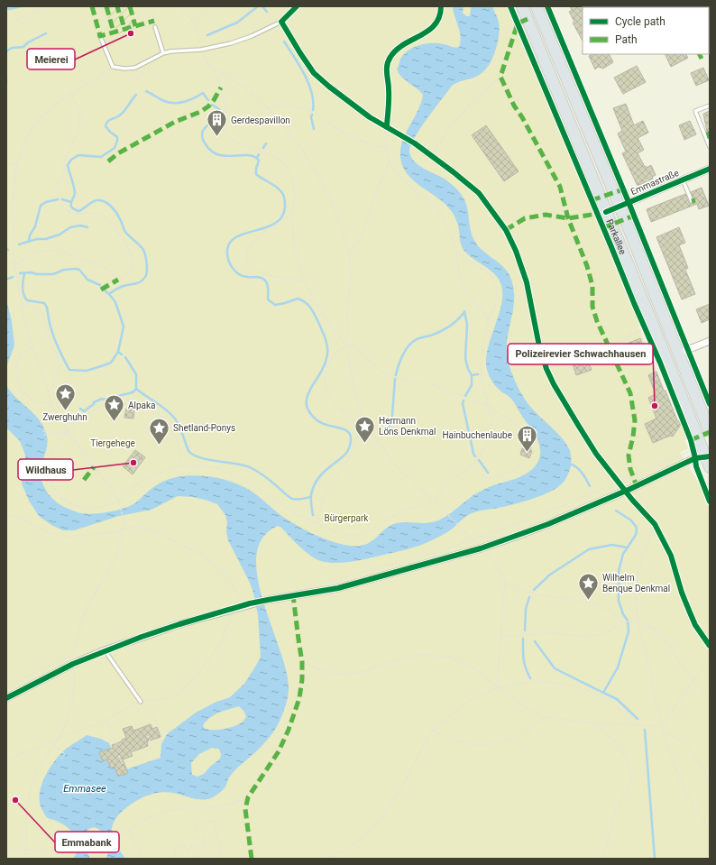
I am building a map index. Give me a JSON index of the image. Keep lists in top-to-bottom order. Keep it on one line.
{"streets":{"main road":["Parkallee"],"street":["Emmastraße"]},"crossings":[["Emmastraße","Parkallee"]],"water":["Emmasee"],"parks":["Tiergehege","Bürgerpark"],"places":{"other":["Meierei","Polizeirevier Schwachhausen","Wildhaus","Emmabank"],"building":["Gerdespavillon","Hainbuchenlaube"],"place":["Zwerghuhn","Alpaka","Hermann Löns Denkmal","Shetland-Ponys","Wilhelm Benque Denkmal"]},"legend":["Cycle path","Path"]}
